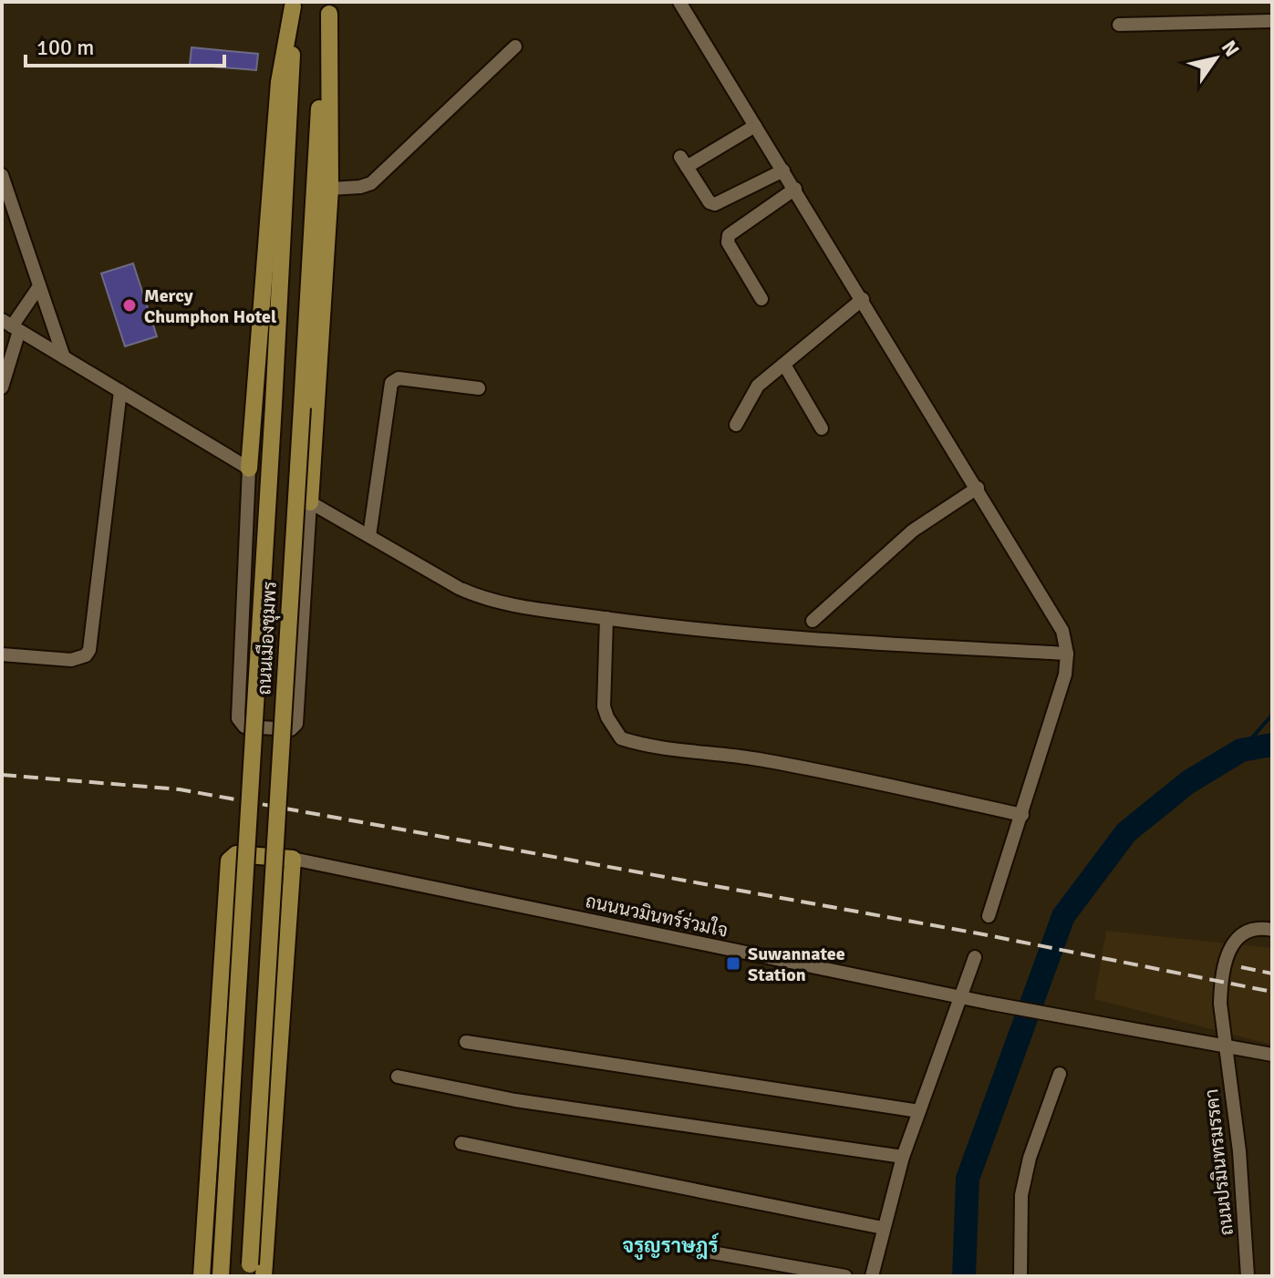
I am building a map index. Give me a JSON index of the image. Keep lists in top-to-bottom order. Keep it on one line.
{"streets":{"main road":["ถนนเมืองชุมพร"],"street":["ถนนนวมินทร์ร่วมใจ","ถนนปรมินทรมรรคา"]},"crossings":[["ถนนนวมินทร์ร่วมใจ","ถนนปรมินทรมรรคา"]],"districts":["จรูญราษฎร์"],"places":{"other":["Mercy Chumphon Hotel"],"transit":["Suwannatee Station"]},"scale_bar":"100 m","north":"top right"}
